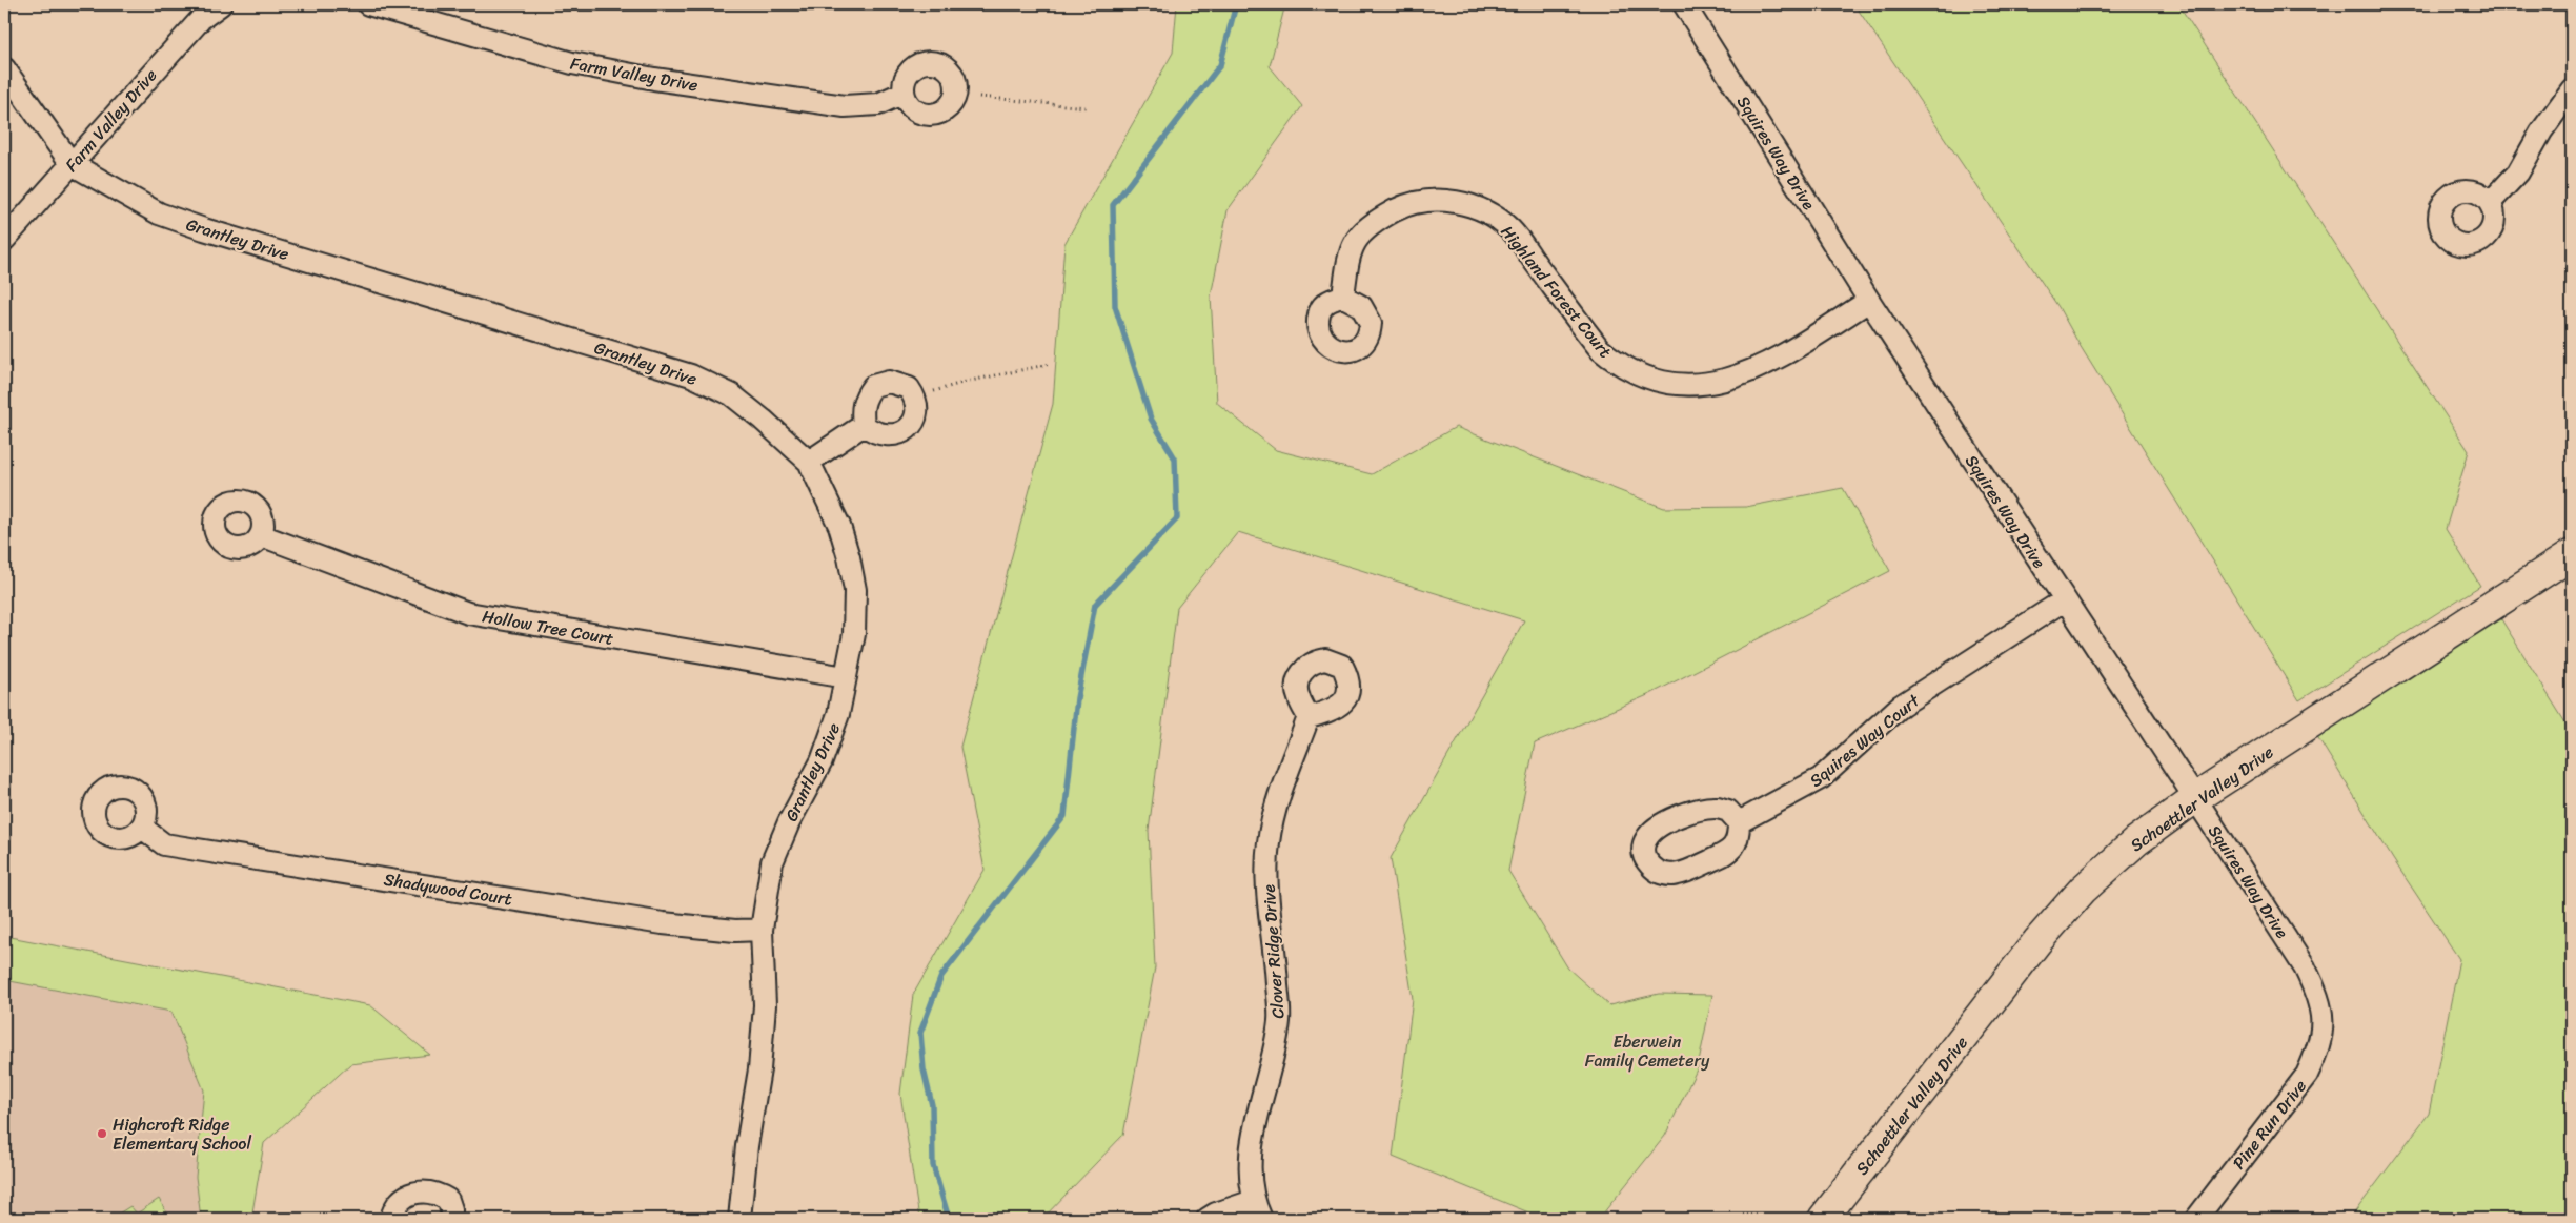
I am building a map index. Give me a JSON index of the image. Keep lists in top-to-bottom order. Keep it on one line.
{"streets":{"street":["Farm Valley Drive","Squires Way Drive","Grantley Drive","Highland Forest Court","Hollow Tree Court","Squires Way Court","Schoettler Valley Drive","Shadywood Court","Clover Ridge Drive","Pine Run Drive"]},"crossings":[["Farm Valley Drive","Grantley Drive"],["Squires Way Drive","Highland Forest Court"],["Squires Way Drive","Squires Way Court"],["Squires Way Drive","Schoettler Valley Drive"],["Squires Way Drive","Pine Run Drive"],["Grantley Drive","Hollow Tree Court"],["Grantley Drive","Shadywood Court"]],"parks":["Eberwein Family Cemetery"],"places":["Highcroft Ridge Elementary School"]}
